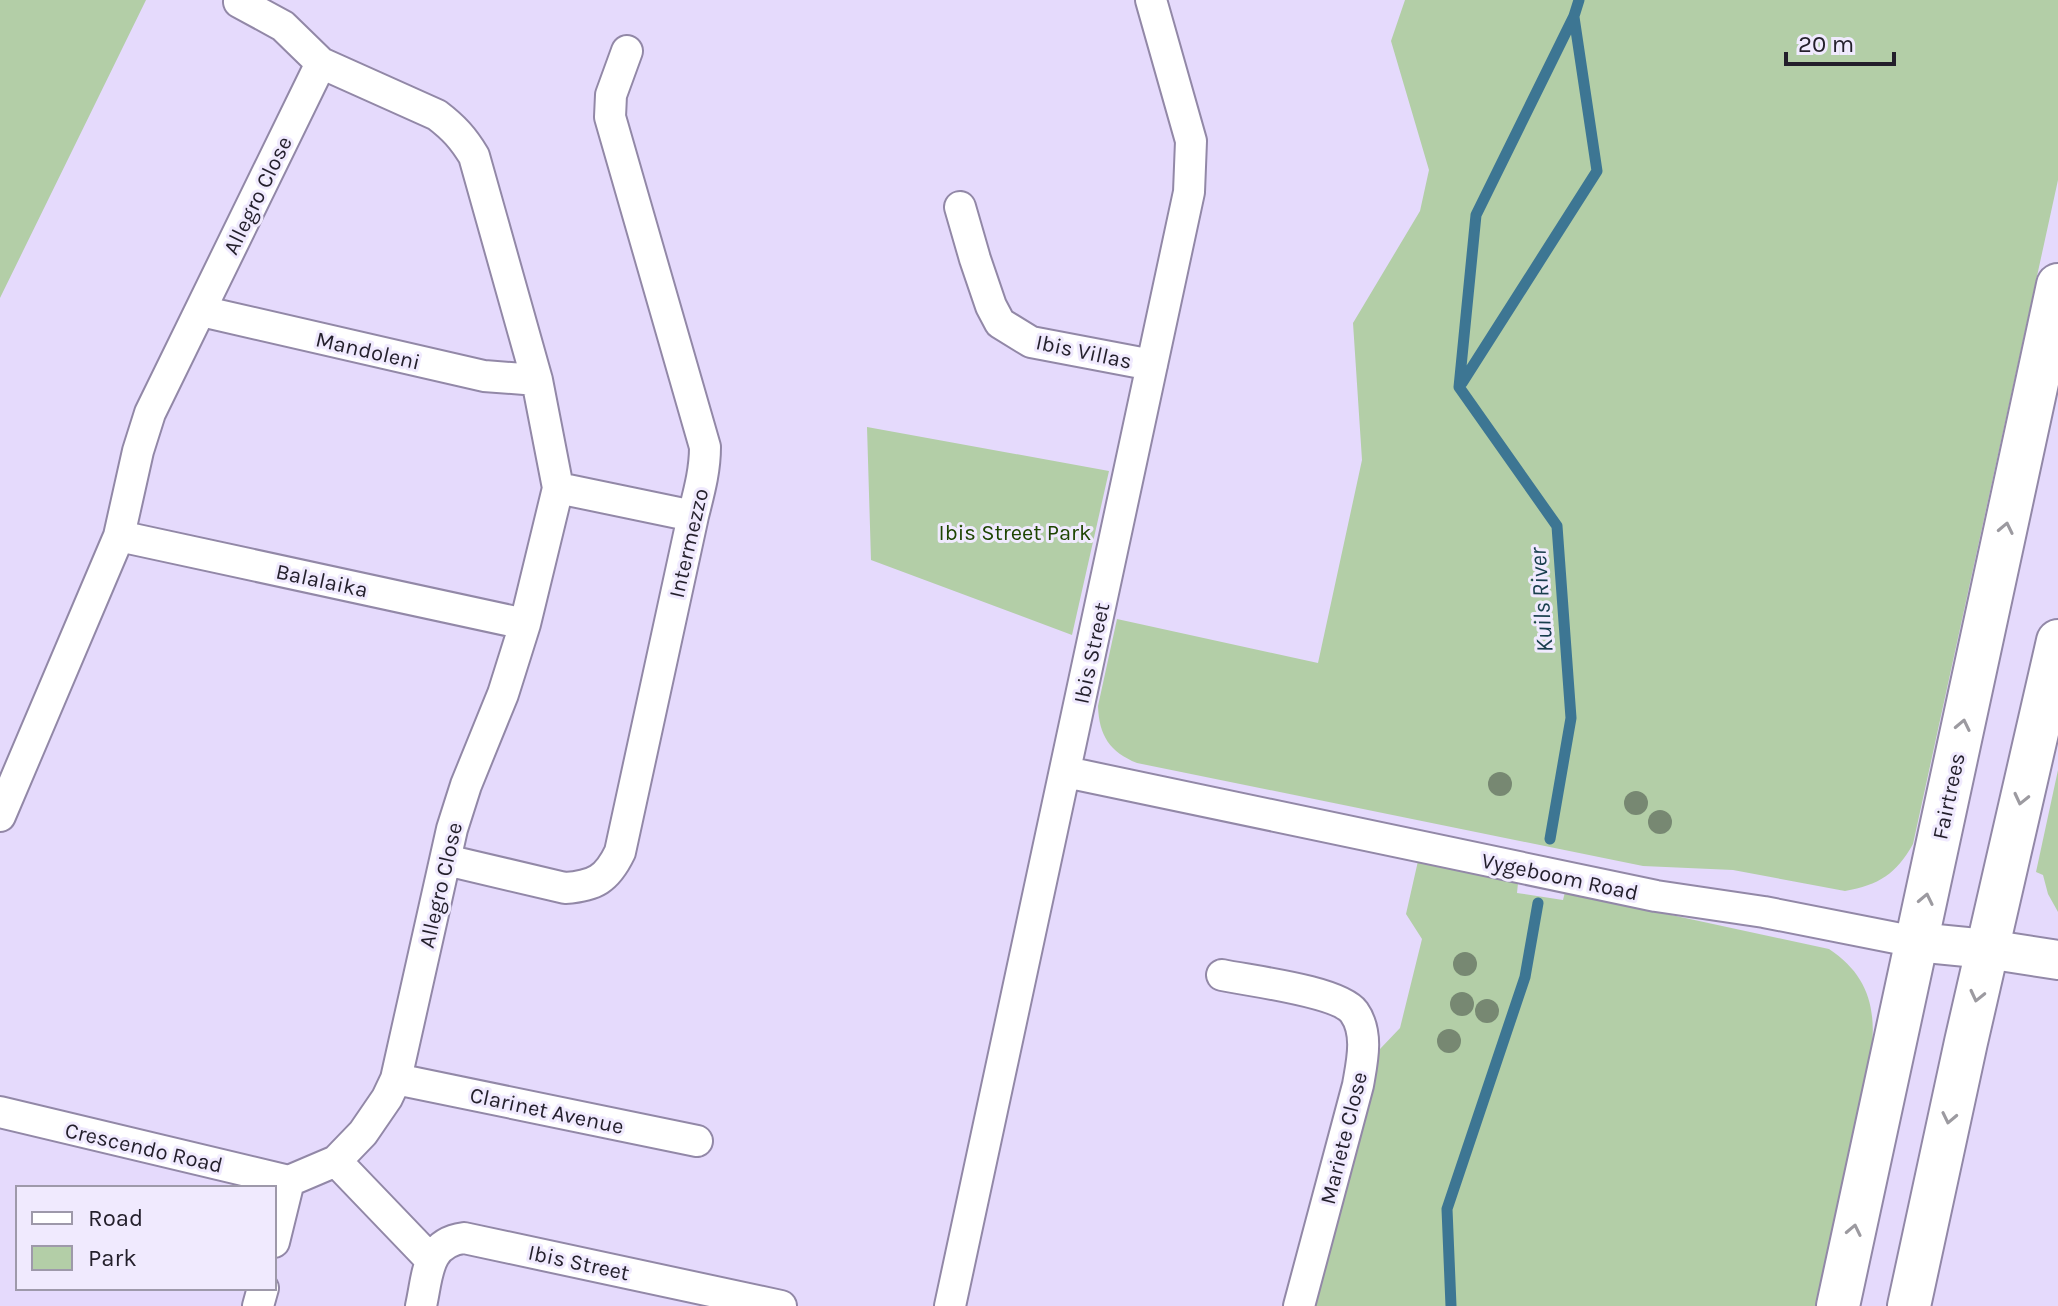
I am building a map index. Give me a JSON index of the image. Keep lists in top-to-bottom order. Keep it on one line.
{"streets":{"main road":["Fairtrees"],"street":["Allegro Close","Mandoleni","Ibis Villas","Intermezzo","Balalaika","Ibis Street","Vygeboom Road","Clarinet Avenue","Mariete Close","Crescendo Road"]},"crossings":[["Allegro Close","Mandoleni"],["Allegro Close","Intermezzo"],["Allegro Close","Balalaika"],["Allegro Close","Clarinet Avenue"],["Allegro Close","Crescendo Road"],["Ibis Villas","Ibis Street"],["Ibis Street","Vygeboom Road"],["Fairtrees","Vygeboom Road"]],"water":["Kuils River"],"parks":["Ibis Street Park"],"legend":["Road","Park"],"scale_bar":"20 m"}
